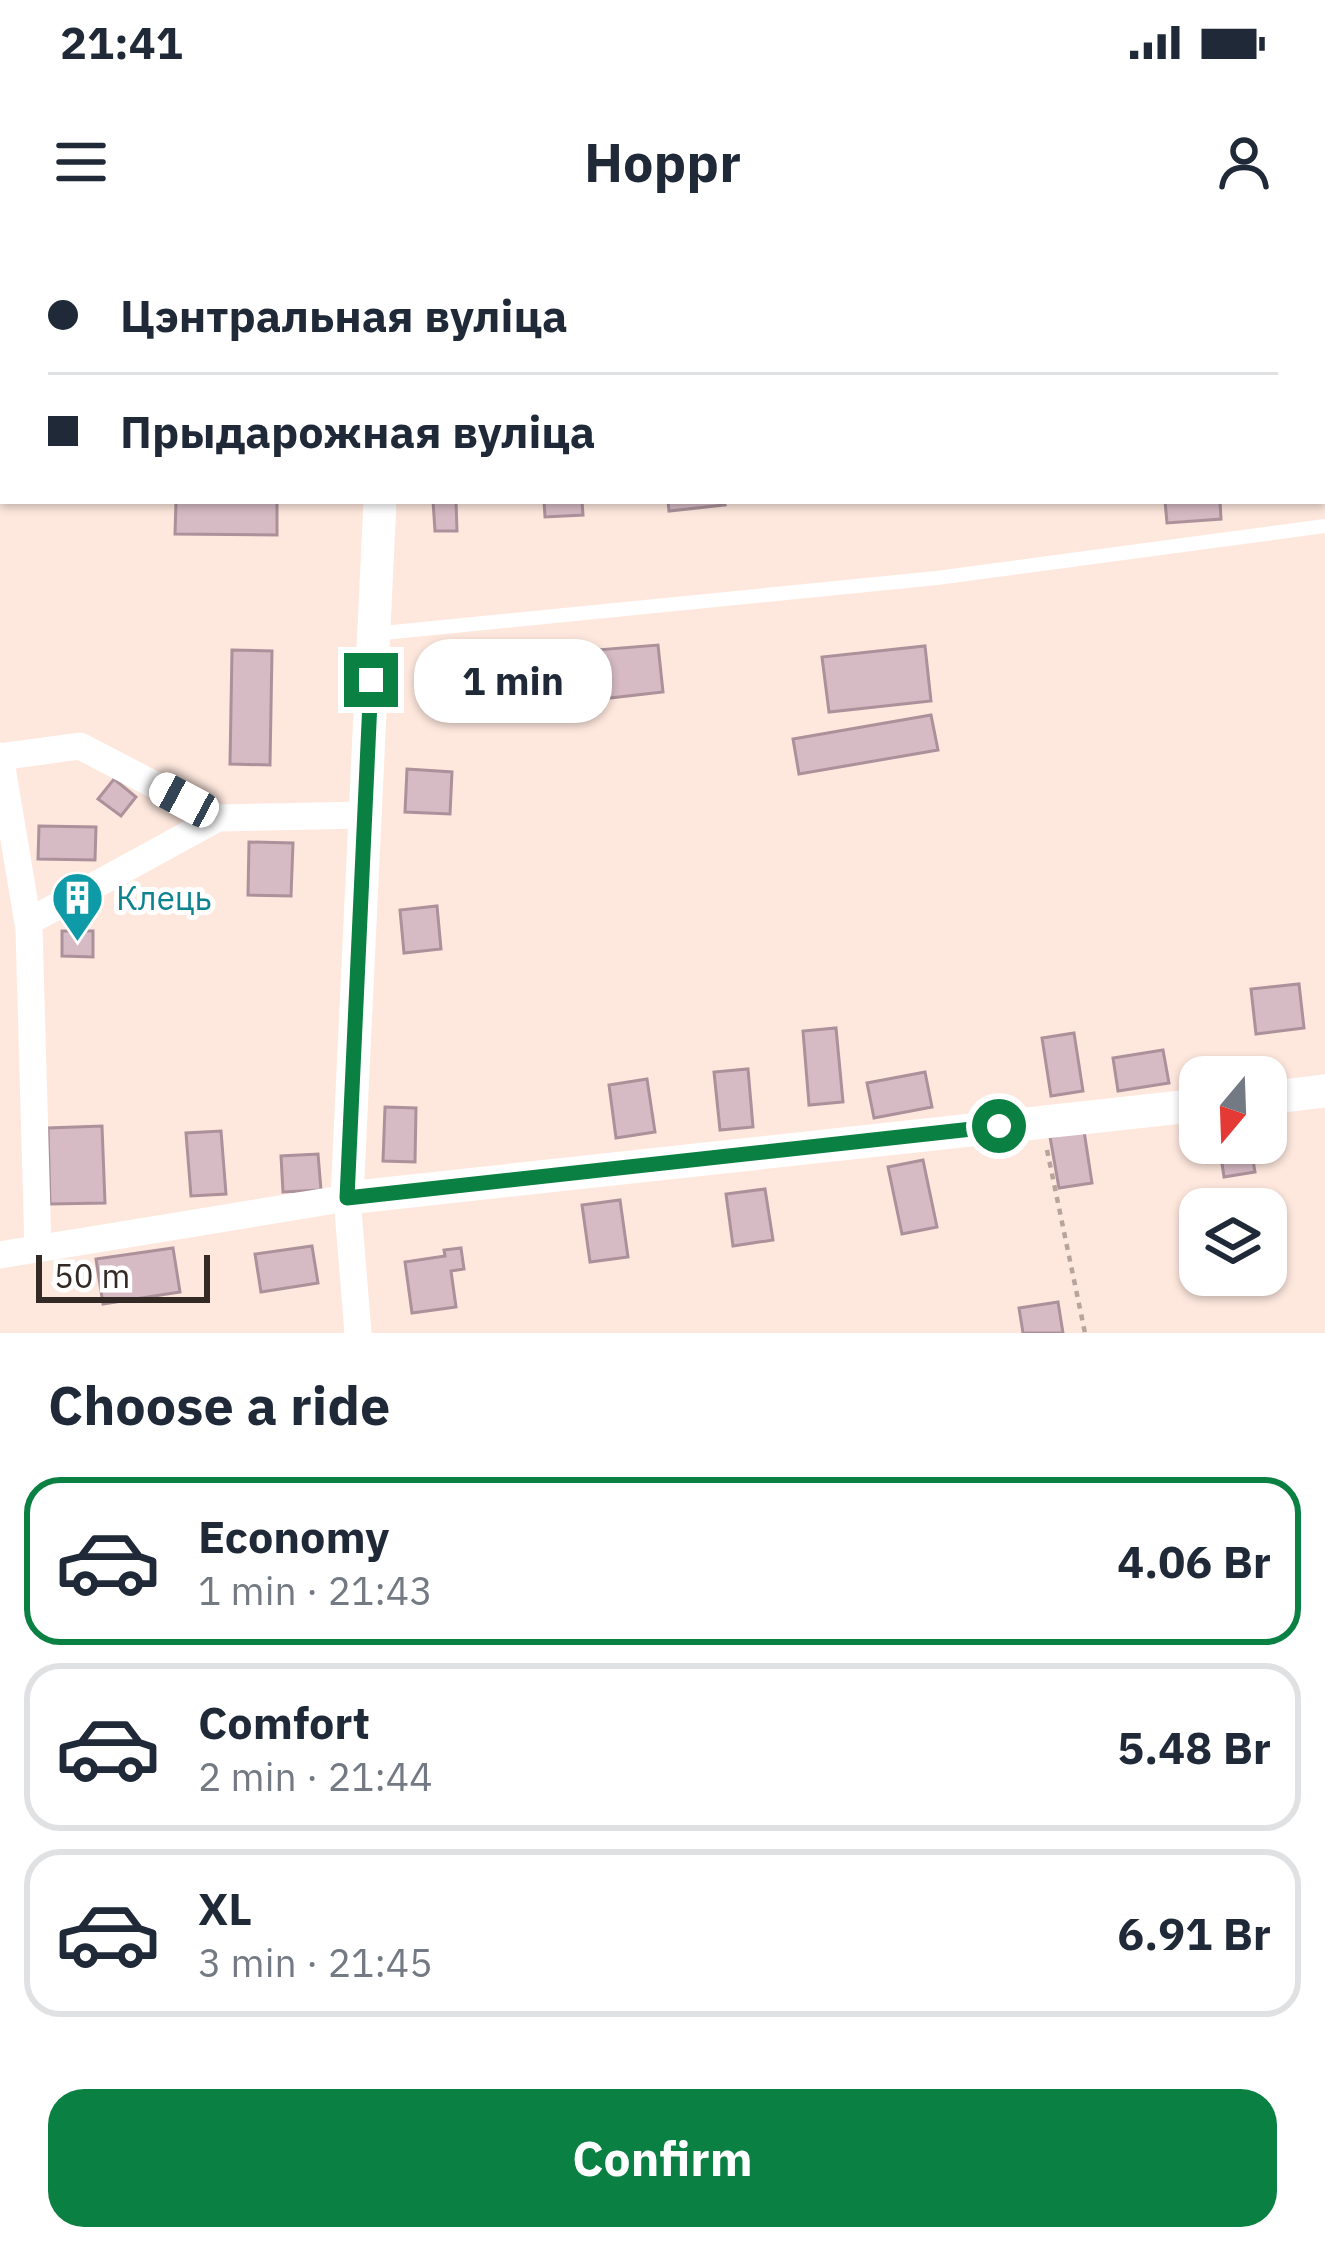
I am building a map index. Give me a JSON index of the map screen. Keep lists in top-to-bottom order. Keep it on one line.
{"places":{"building":["Клець"]},"scale_bar":"50 m","north":"bottom","page":{"status":"21:41","header":"Hoppr","banner":["Цэнтральная вуліца","Прыдарожная вуліца"],"bubble":"1 min","scale":"50 m","heading":"Choose a ride","list":[{"name":"Economy","note":"1 min · 21:43","value":"4.06 Br"},{"name":"Comfort","note":"2 min · 21:44","value":"5.48 Br"},{"name":"XL","note":"3 min · 21:45","value":"6.91 Br"}],"buttons":"Confirm"}}
